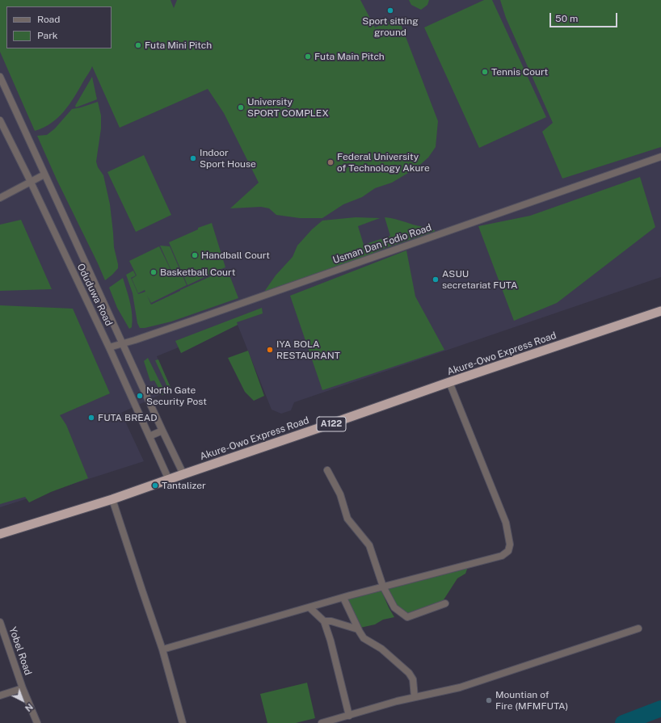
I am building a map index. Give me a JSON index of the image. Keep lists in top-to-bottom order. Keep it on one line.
{"streets":{"highway":["Akure-Owo Express Road","A122"],"street":["Usman Dan Fodio Road","Oduduwa Road","Yobel Road"]},"crossings":[["Usman Dan Fodio Road","Oduduwa Road"],["Oduduwa Road","Akure-Owo Express Road"]],"places":["Sport sitting ground","Futa Mini Pitch","Futa Main Pitch","Tennis Court","University SPORT COMPLEX","Indoor Sport House","Federal University of Technology Akure","Handball Court","Basketball Court","ASUU secretariat FUTA","IYA BOLA RESTAURANT","North Gate Security Post","FUTA BREAD","Tantalizer","Mountian of Fire (MFMFUTA)"],"legend":["Road","Park"],"scale_bar":"50 m","north":"bottom right"}
